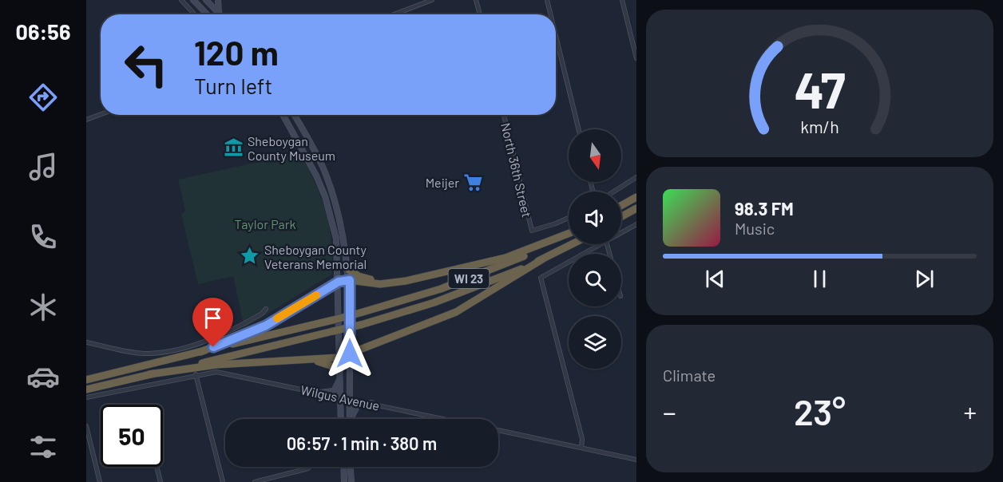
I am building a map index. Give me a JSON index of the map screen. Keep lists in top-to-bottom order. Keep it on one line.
{"streets":{"highway":["WI 23"],"street":["North 36th Street","Wilgus Avenue"]},"parks":["Taylor Park"],"places":{"museum":["Sheboygan County Museum"],"supermarket":["Meijer"],"place":["Sheboygan County Veterans Memorial"]},"north":"bottom","page":{"tabs":"06:56","turn":["120 m","Turn left"],"song":["98.3 FM","Music"],"tile":"Climate","heat":["−","23°","+"],"limit":"50","trip":"06:57 · 1 min · 380 m","gauge":["47","km/h"]}}
